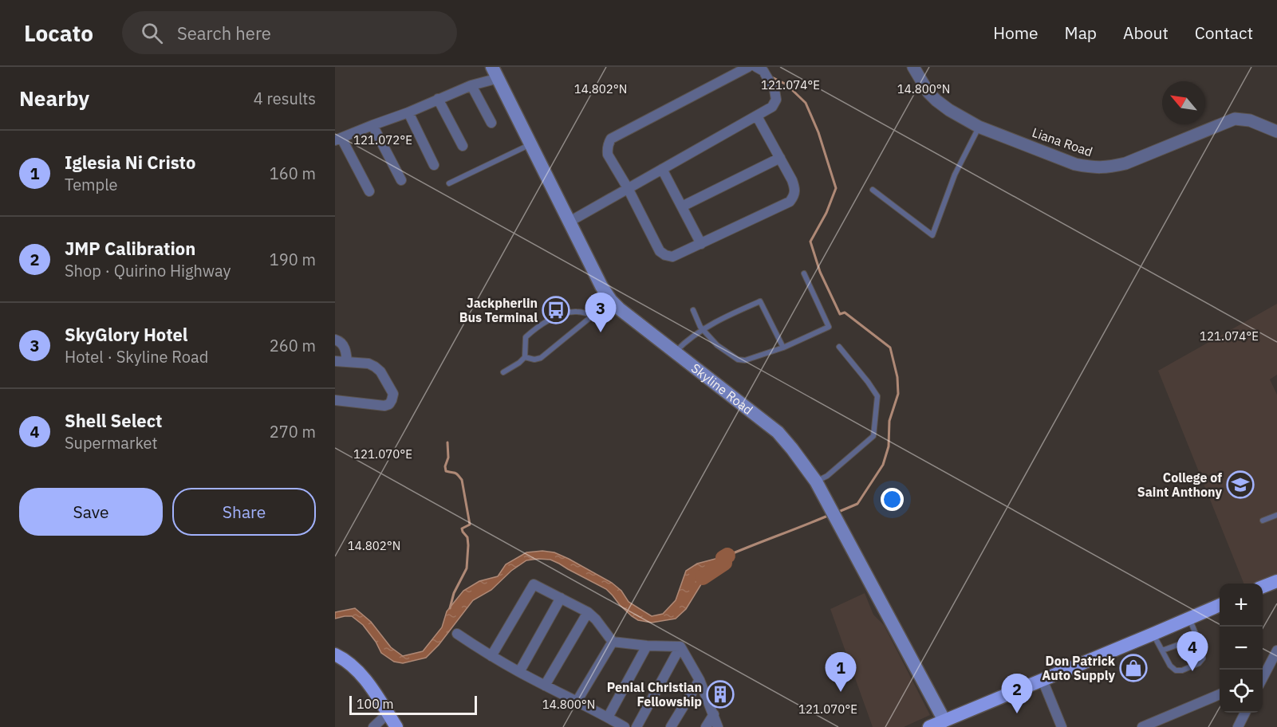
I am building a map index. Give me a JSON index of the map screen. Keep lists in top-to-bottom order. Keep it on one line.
{"streets":{"main road":["Skyline Road"],"street":["Liana Road"]},"places":{"bus stop":["Jackpherlin Bus Terminal"],"school or university":["College of Saint Anthony"],"shop":["Don Patrick Auto Supply"],"building":["Penial Christian Fellowship"]},"scale_bar":"100 m","north":"top left","page":{"header":"Locato","search":"Search here","nav":["Home","Map","About","Contact"],"heading":["Nearby","4 results"],"list":[{"mark":"1","name":"Iglesia Ni Cristo","note":"Temple","value":"160 m"},{"mark":"2","name":"JMP Calibration","note":"Shop · Quirino Highway","value":"190 m"},{"mark":"3","name":"SkyGlory Hotel","note":"Hotel · Skyline Road","value":"260 m"},{"mark":"4","name":"Shell Select","note":"Supermarket","value":"270 m"}],"pins":["3","4","1","2"],"buttons":["Save","Share"],"map_buttons":["+","−"],"scale":"100 m"},"coordinates":["121.074°E","14.802°N","14.800°N","121.072°E","121.070°E"]}
